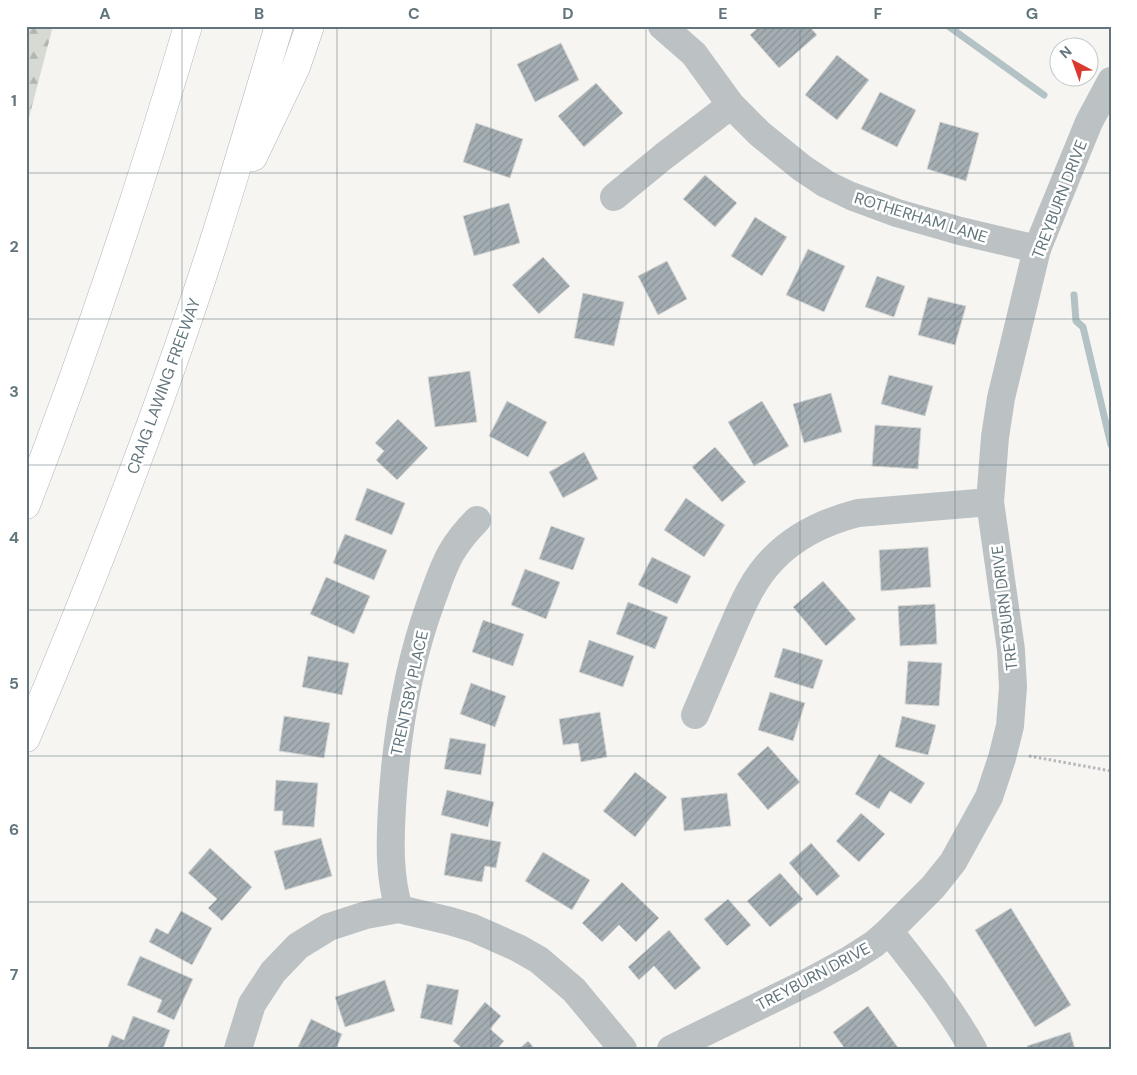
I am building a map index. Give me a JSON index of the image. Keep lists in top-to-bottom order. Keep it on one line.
{"streets":{"highway":["CRAIG LAWING FREEWAY"],"street":["TREYBURN DRIVE","ROTHERHAM LANE","TRENTSBY PLACE"]},"crossings":[["TREYBURN DRIVE","ROTHERHAM LANE"]],"north":"top left","grid":{"columns":["A","B","C","D","E","F","G"],"rows":["1","2","3","4","5","6","7"]}}
